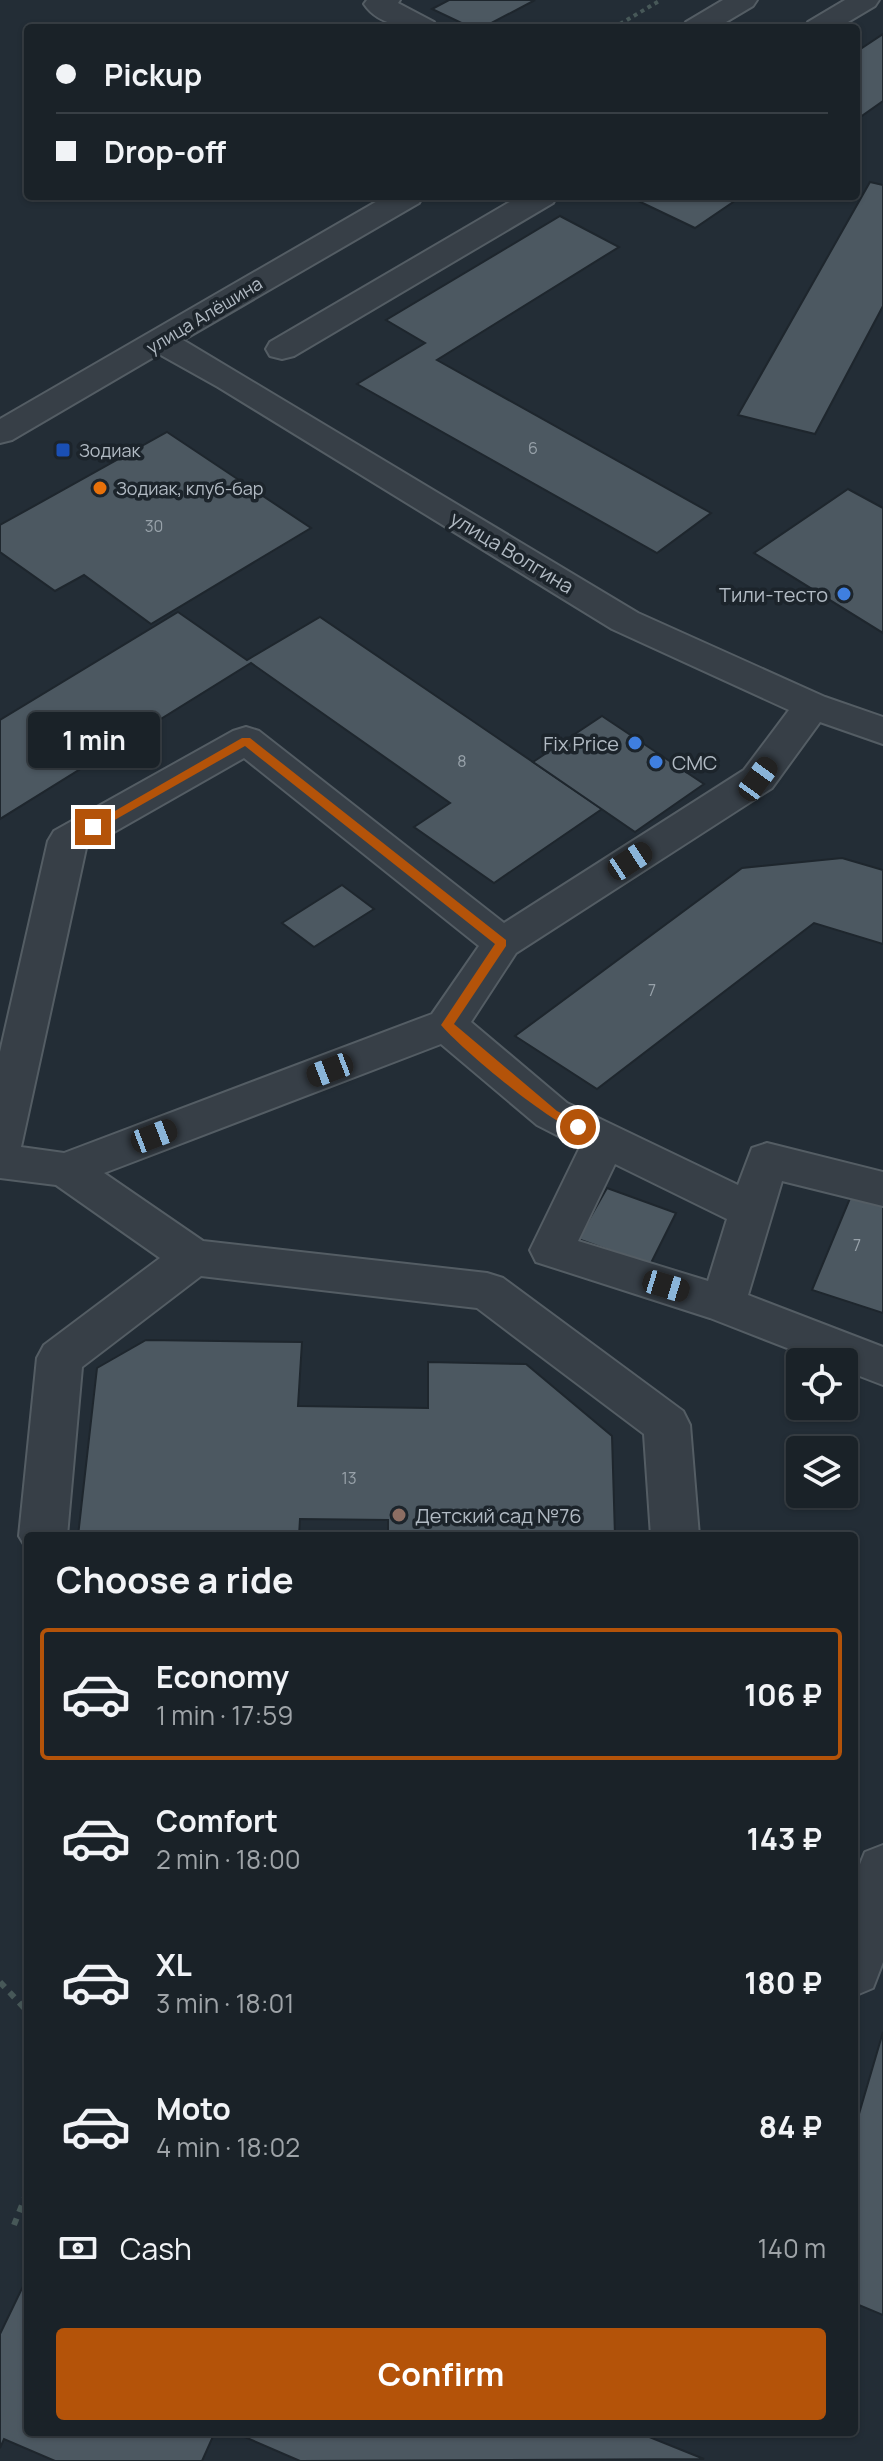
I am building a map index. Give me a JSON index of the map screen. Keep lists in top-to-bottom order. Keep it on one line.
{"streets":{"street":["улица Алёшина","улица Волгина"]},"crossings":[["улица Алёшина","улица Волгина"]],"places":{"transit":["Зодиак"],"other":["Зодиак, клуб-бар","Тили-тесто","Fix Price","СМС","Детский сад №76"]},"house_numbers":["6","30","8","7","7","13"],"page":{"banner":["Pickup","Drop-off"],"bubble":"1 min","heading":"Choose a ride","list":[{"name":"Economy","note":"1 min · 17:59","value":"106 ₽"},{"name":"Comfort","note":"2 min · 18:00","value":"143 ₽"},{"name":"XL","note":"3 min · 18:01","value":"180 ₽"},{"name":"Moto","note":"4 min · 18:02","value":"84 ₽"}],"pay":["Cash","140 m"],"buttons":"Confirm"}}
